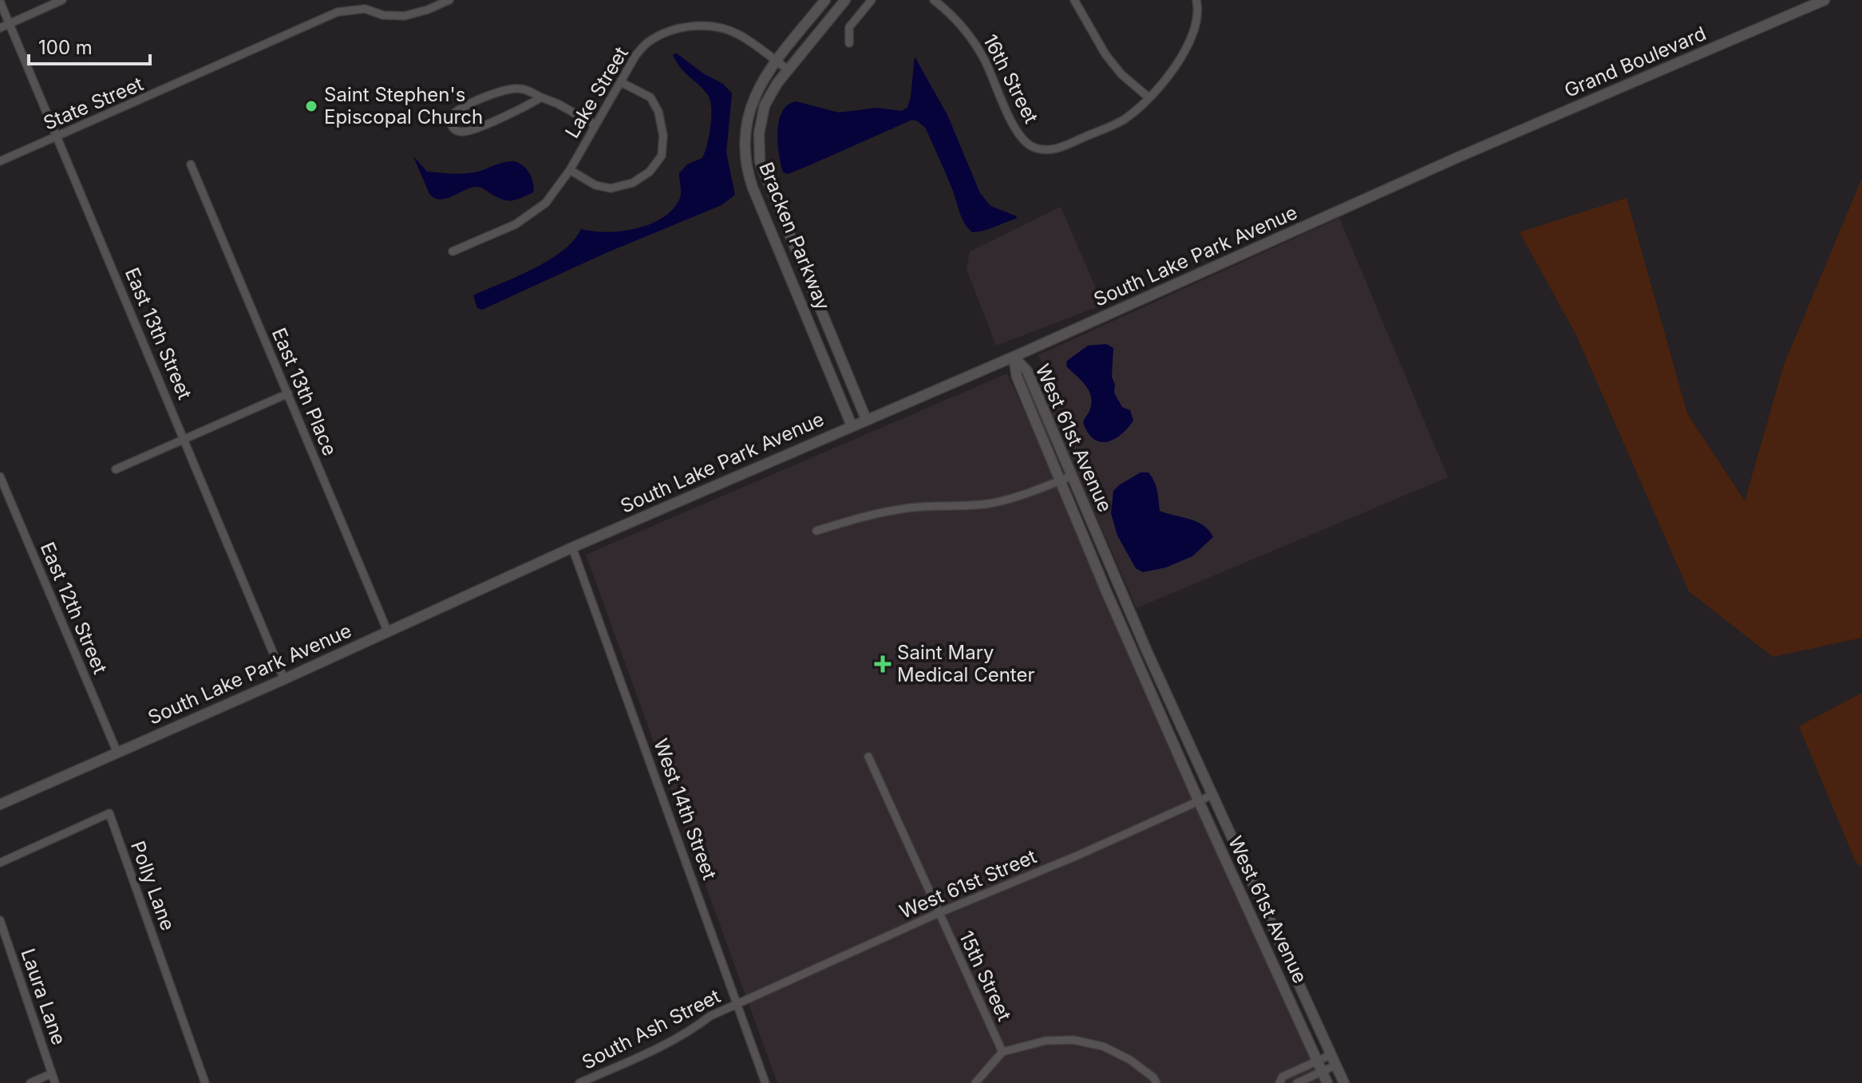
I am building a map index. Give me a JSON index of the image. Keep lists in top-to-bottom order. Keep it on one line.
{"streets":{"main road":["Grand Boulevard","Bracken Parkway","South Lake Park Avenue","West 61st Avenue"],"street":["16th Street","Lake Street","State Street","East 13th Street","East 13th Place","East 12th Street","West 14th Street","West 61st Street","Polly Lane","15th Street","Laura Lane","South Ash Street"]},"crossings":[["Grand Boulevard","South Lake Park Avenue"],["Lake Street","Bracken Parkway"],["State Street","East 13th Street"],["Bracken Parkway","South Lake Park Avenue"],["South Lake Park Avenue","East 13th Street"],["South Lake Park Avenue","East 13th Place"],["South Lake Park Avenue","West 61st Avenue"],["South Lake Park Avenue","East 12th Street"],["South Lake Park Avenue","West 14th Street"],["West 61st Avenue","West 61st Street"],["West 14th Street","West 61st Street"],["West 14th Street","South Ash Street"],["West 61st Street","15th Street"],["West 61st Street","South Ash Street"]],"places":{"other":["Saint Stephen's Episcopal Church"],"health":["Saint Mary Medical Center"]},"scale_bar":"100 m"}
